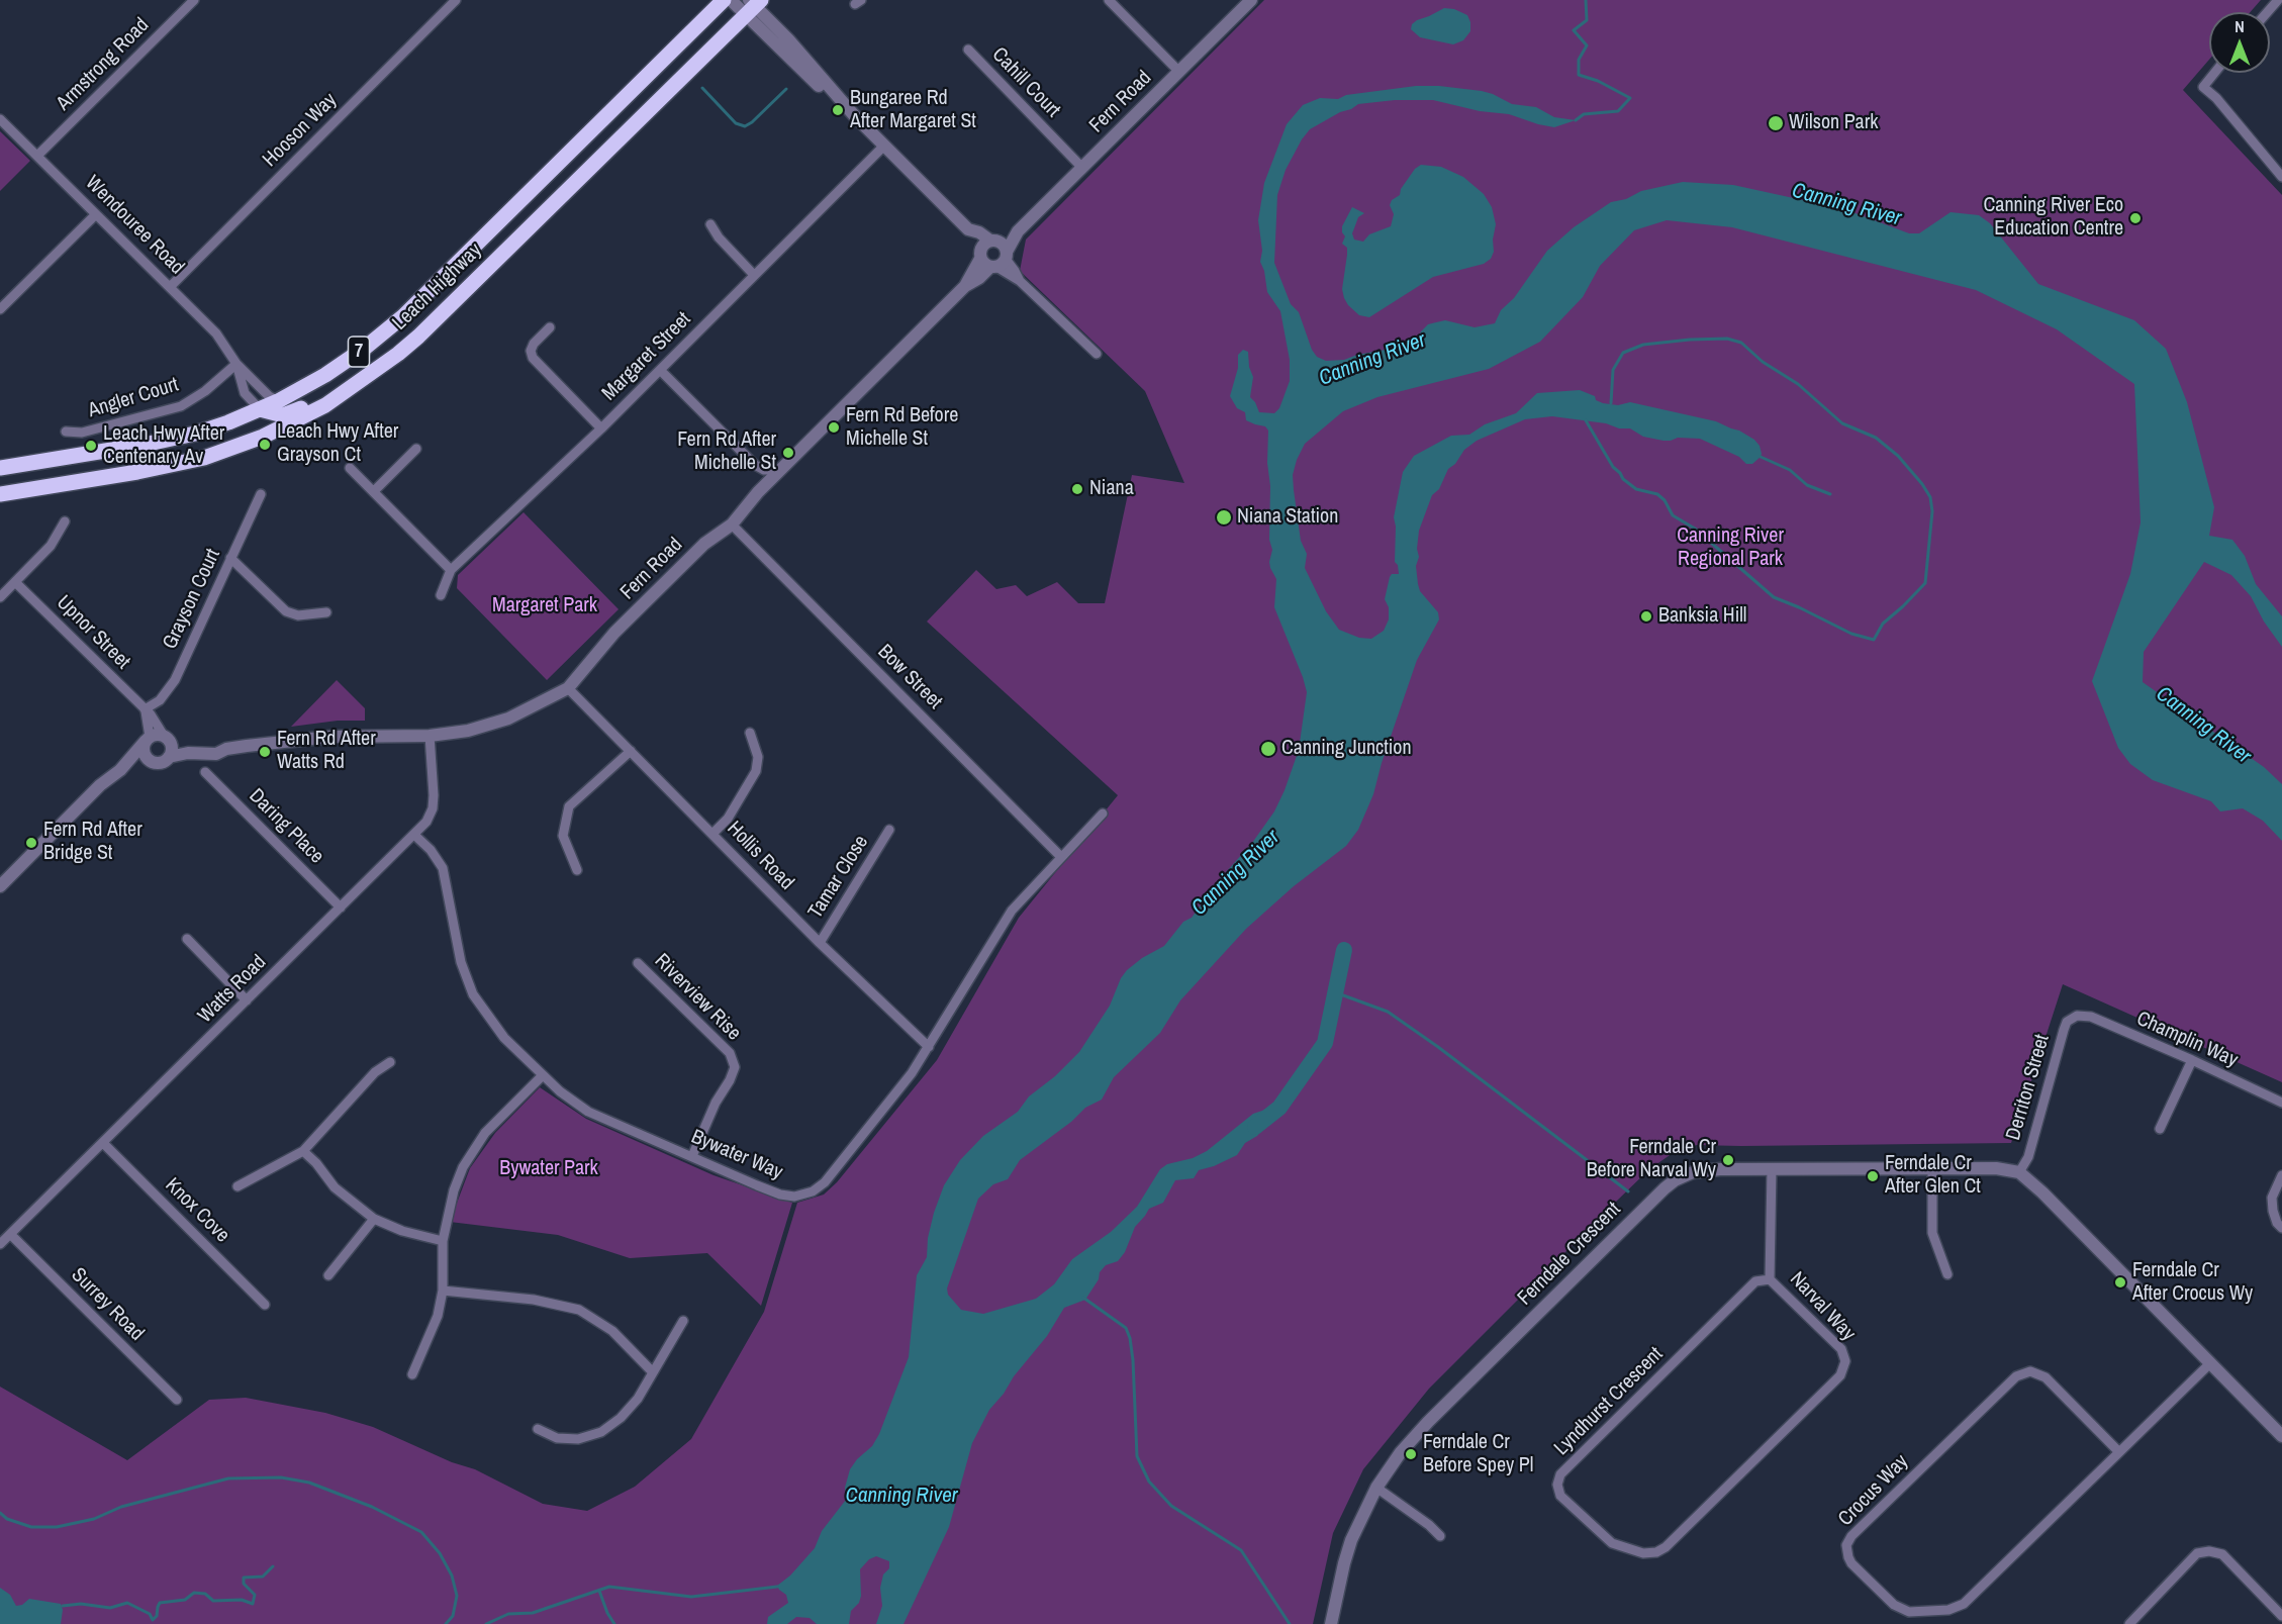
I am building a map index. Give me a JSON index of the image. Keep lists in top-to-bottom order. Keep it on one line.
{"streets":{"highway":["Leach Highway","7"],"street":["Armstrong Road","Cahill Court","Fern Road","Hooson Way","Wendouree Road","Margaret Street","Angler Court","Grayson Court","Upnor Street","Bow Street","Daring Place","Hollis Road","Tamar Close","Watts Road","Riverview Rise","Champlin Way","Derriton Street","Bywater Way","Knox Cove","Ferndale Crescent","Surrey Road","Narval Way","Lyndhurst Crescent","Crocus Way"]},"crossings":[["Armstrong Road","Wendouree Road"],["Cahill Court","Fern Road"],["Fern Road","Upnor Street"],["Fern Road","Bow Street"],["Fern Road","Hollis Road"],["Fern Road","Watts Road"],["Hooson Way","Wendouree Road"],["Wendouree Road","Leach Highway"],["Wendouree Road","Angler Court"],["Grayson Court","Upnor Street"],["Bow Street","Bywater Way"],["Daring Place","Watts Road"],["Hollis Road","Tamar Close"],["Hollis Road","Bywater Way"],["Watts Road","Bywater Way"],["Watts Road","Knox Cove"],["Watts Road","Surrey Road"],["Riverview Rise","Bywater Way"],["Champlin Way","Derriton Street"],["Derriton Street","Ferndale Crescent"],["Ferndale Crescent","Narval Way"],["Narval Way","Lyndhurst Crescent"]],"water":["Canning River"],"parks":["Canning River Regional Park","Margaret Park","Bywater Park"],"places":["Bungaree Rd After Margaret St","Wilson Park","Canning River Eco Education Centre","Fern Rd Before Michelle St","Leach Hwy After Grayson Ct","Leach Hwy After Centenary Av","Fern Rd After Michelle St","Niana","Niana Station","Banksia Hill","Canning Junction","Fern Rd After Watts Rd","Fern Rd After Bridge St","Ferndale Cr Before Narval Wy","Ferndale Cr After Glen Ct","Ferndale Cr After Crocus Wy","Ferndale Cr Before Spey Pl"],"north":"top"}
